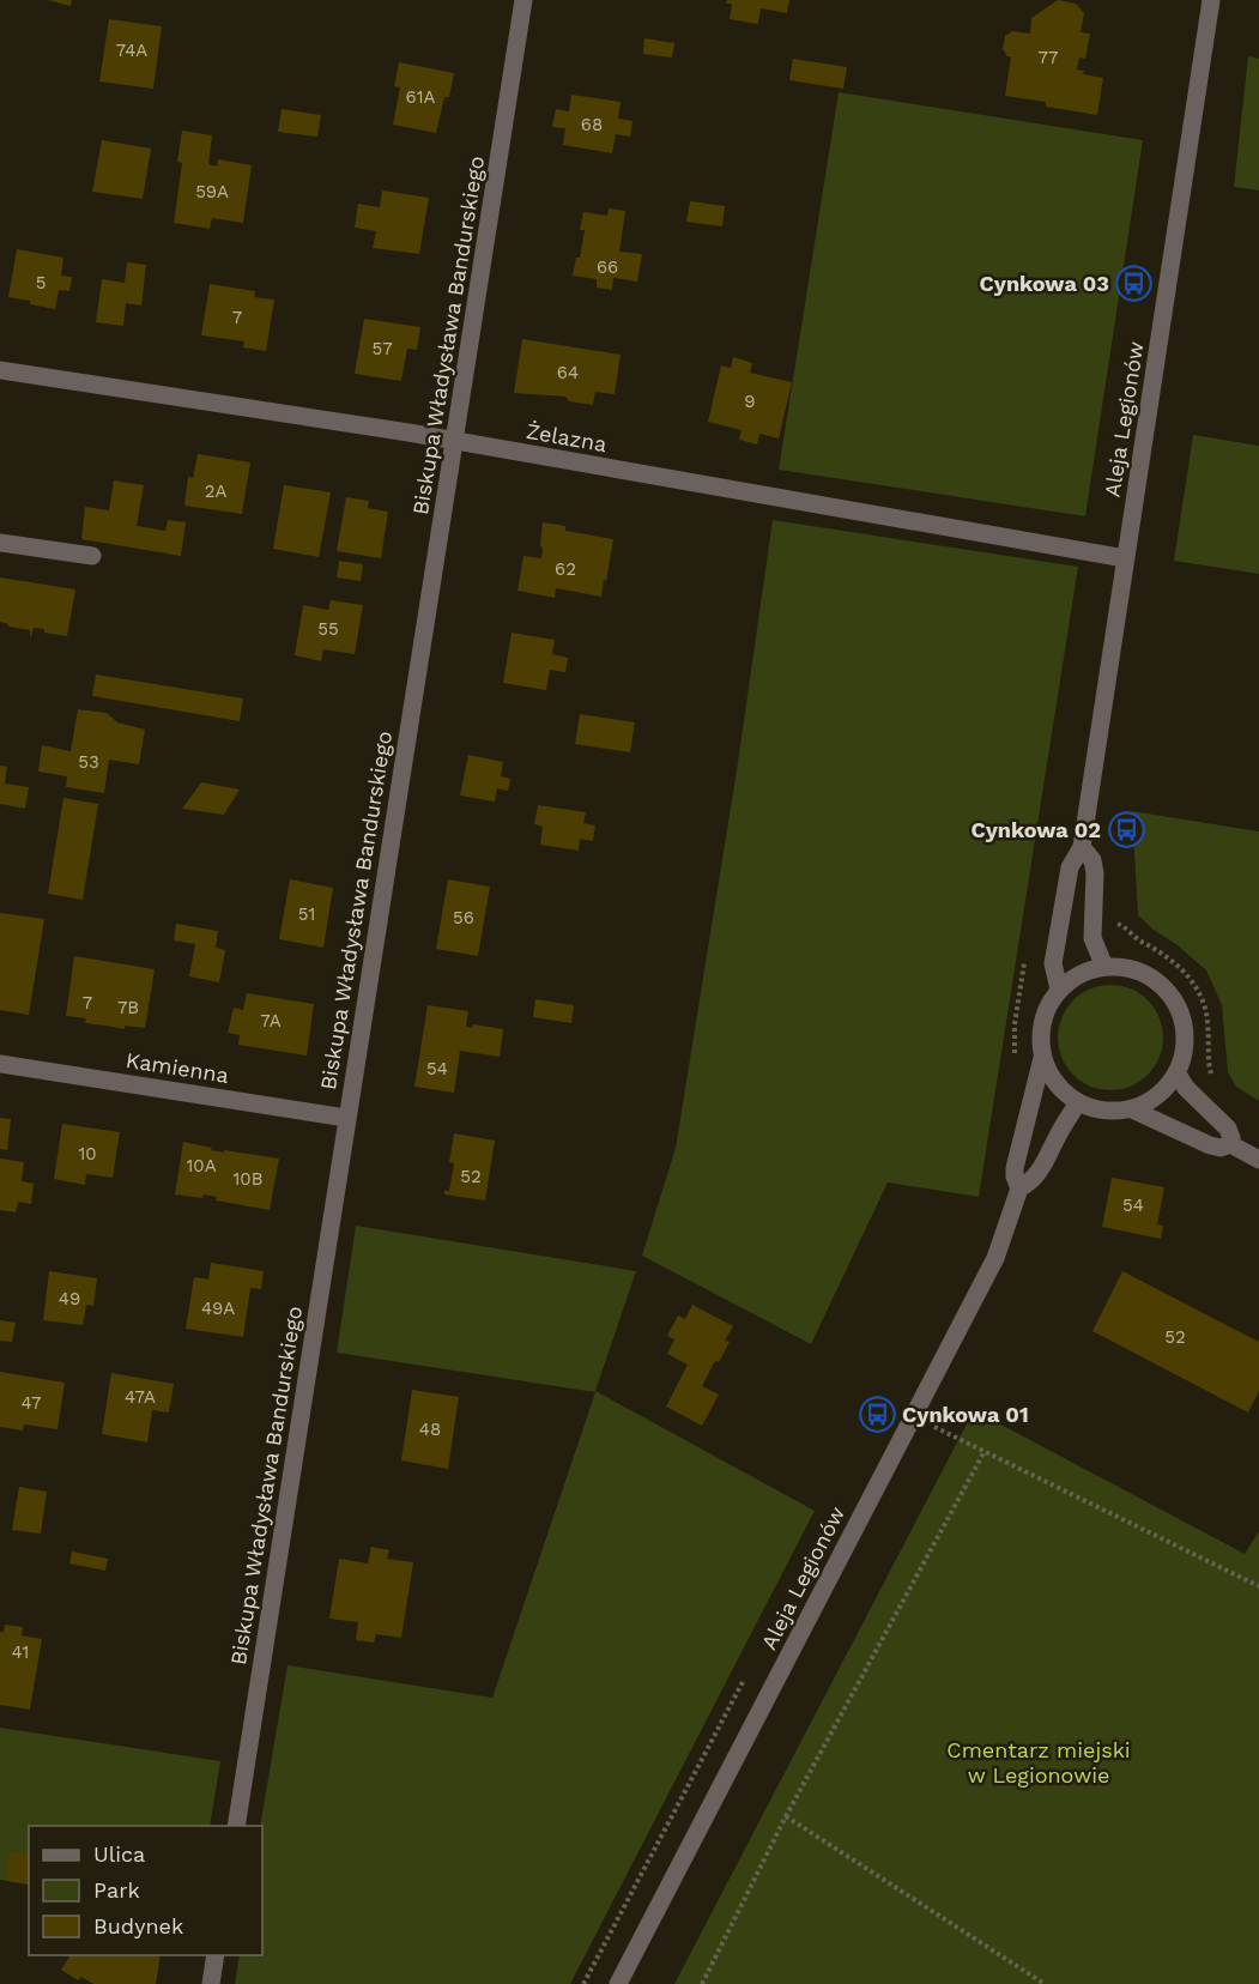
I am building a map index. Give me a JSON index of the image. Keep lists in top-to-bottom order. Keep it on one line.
{"streets":{"street":["Biskupa Władysława Bandurskiego","Aleja Legionów","Żelazna","Kamienna"]},"crossings":[["Biskupa Władysława Bandurskiego","Żelazna"],["Biskupa Władysława Bandurskiego","Kamienna"],["Aleja Legionów","Żelazna"]],"parks":["Cmentarz miejski w Legionowie"],"places":{"bus stop":["Cynkowa 03","Cynkowa 02","Cynkowa 01"]},"house_numbers":["74A","77","61A","68","59A","66","5","7","57","64","9","2A","62","55","53","51","56","7","7B","7A","54","10","10A","52","10B","54","49","49A","52","47A","47","48","41"],"legend":["Ulica","Park","Budynek"]}
